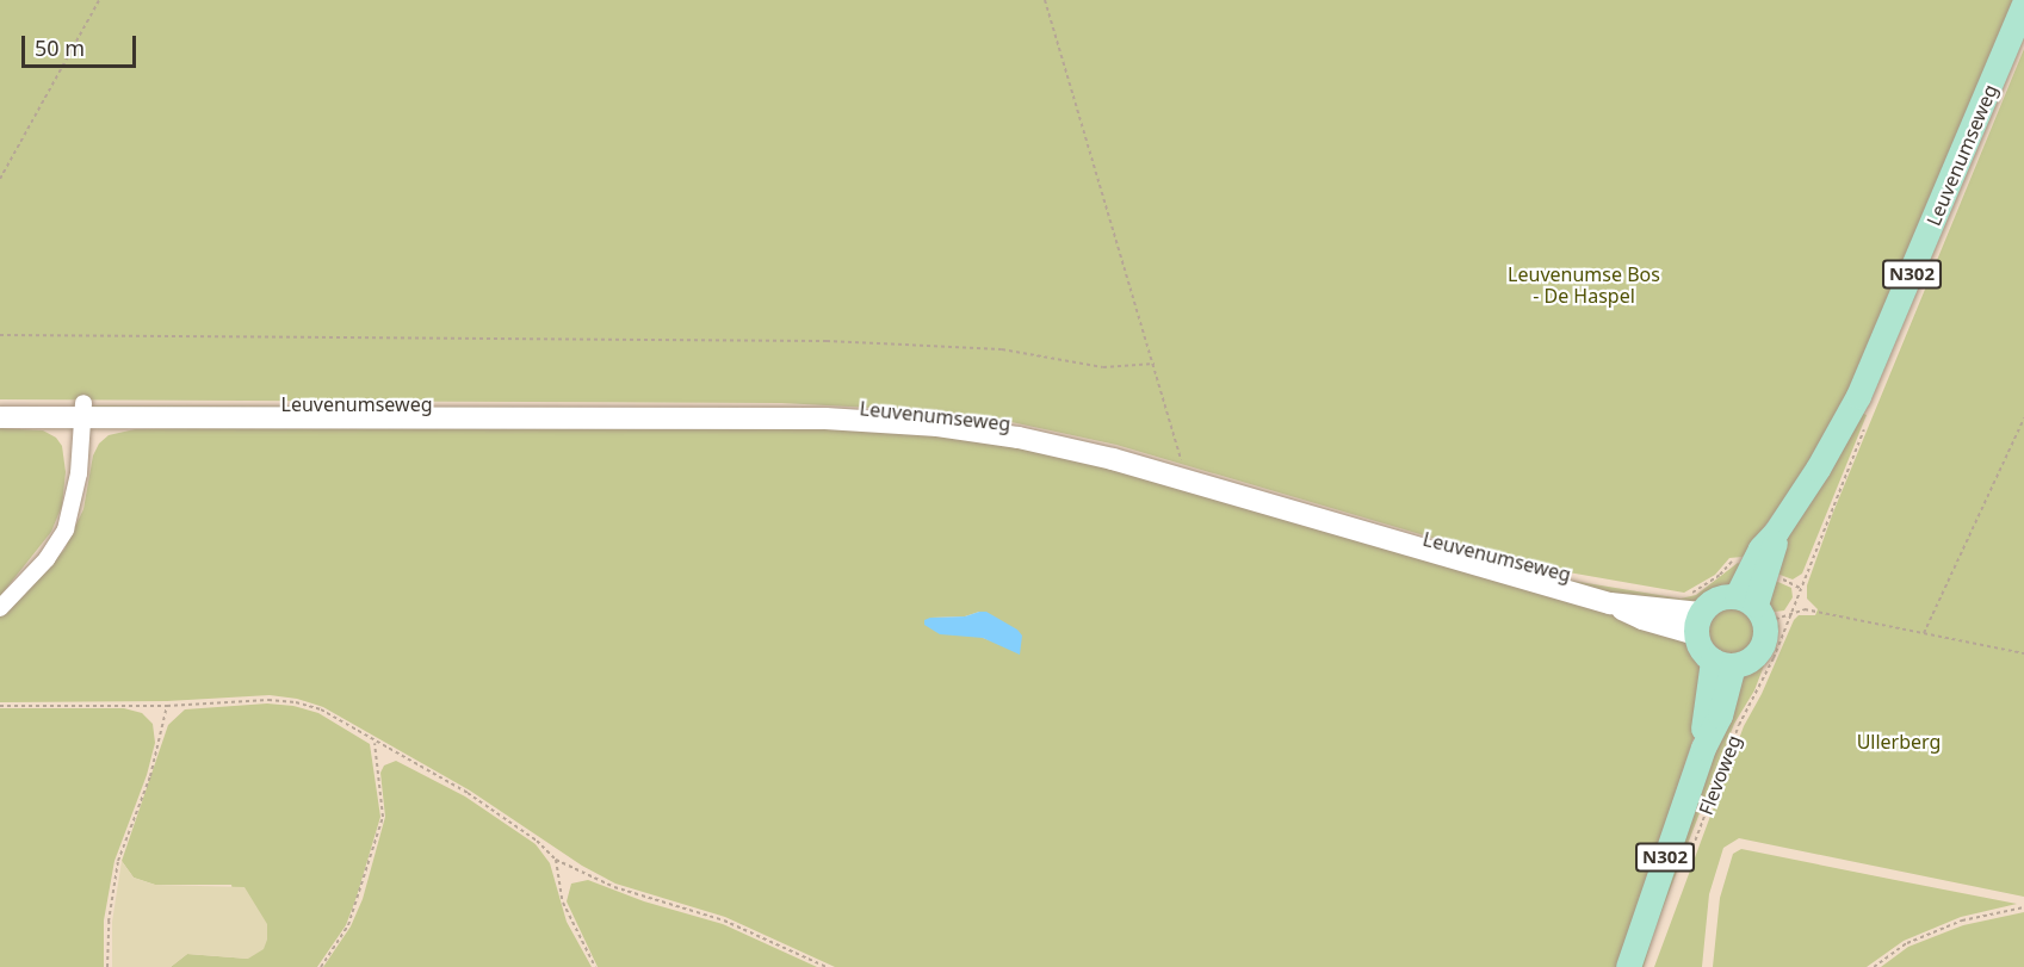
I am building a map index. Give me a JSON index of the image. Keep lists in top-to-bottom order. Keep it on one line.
{"streets":{"main road":["Leuvenumseweg","N302","Flevoweg"]},"crossings":[["Leuvenumseweg","N302"],["Leuvenumseweg","Flevoweg"],["N302","Flevoweg"]],"parks":["Leuvenumse Bos - De Haspel","Ullerberg"],"scale_bar":"50 m"}
